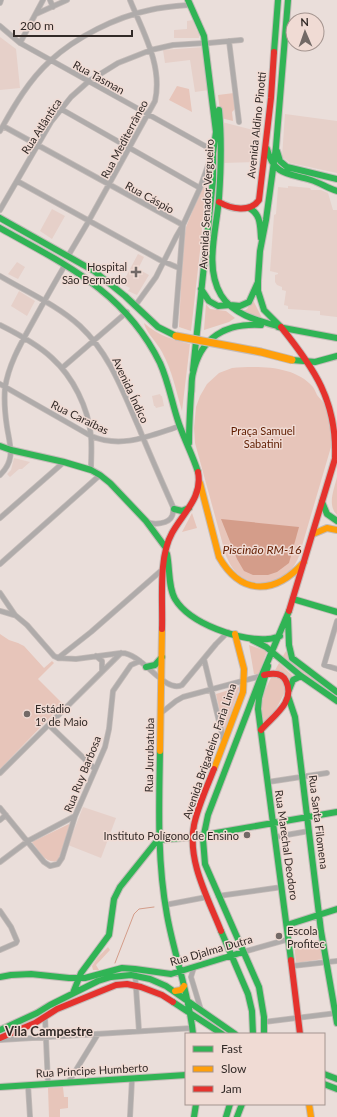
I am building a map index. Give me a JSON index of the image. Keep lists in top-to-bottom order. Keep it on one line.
{"streets":{"main road":["Avenida Aldino Pinotti","Avenida Senador Vergueiro","Avenida Brigadeiro Faria Lima","Rua Jurubatuba","Rua Santa Filomena","Rua Marechal Deodoro","Rua Djalma Dutra","Rua Principe Humberto"],"street":["Rua Tasman","Rua Atlântica","Rua Mediterrâneo","Rua Cáspio","Avenida Índico","Rua Caraíbas","Rua Ruy Barbosa"]},"crossings":[["Rua Tasman","Rua Atlântica"],["Rua Tasman","Rua Mediterrâneo"],["Rua Tasman","Avenida Senador Vergueiro"],["Avenida Aldino Pinotti","Avenida Senador Vergueiro"],["Rua Atlântica","Rua Mediterrâneo"],["Rua Atlântica","Rua Cáspio"],["Rua Atlântica","Avenida Senador Vergueiro"],["Rua Mediterrâneo","Rua Cáspio"],["Rua Cáspio","Avenida Senador Vergueiro"],["Avenida Índico","Rua Caraíbas"],["Avenida Brigadeiro Faria Lima","Rua Santa Filomena"],["Avenida Brigadeiro Faria Lima","Rua Marechal Deodoro"],["Avenida Brigadeiro Faria Lima","Rua Djalma Dutra"],["Rua Jurubatuba","Rua Djalma Dutra"],["Rua Santa Filomena","Rua Marechal Deodoro"],["Rua Marechal Deodoro","Rua Djalma Dutra"]],"districts":["Vila Campestre"],"water":["Piscinão RM-16"],"parks":["Praça Samuel Sabatini"],"places":{"health":["Hospital São Bernardo"],"other":["Estádio 1º de Maio","Instituto Polígono de Ensino","Escola Profitec"]},"legend":["Fast","Slow","Jam"],"scale_bar":"200 m","north":"top"}
